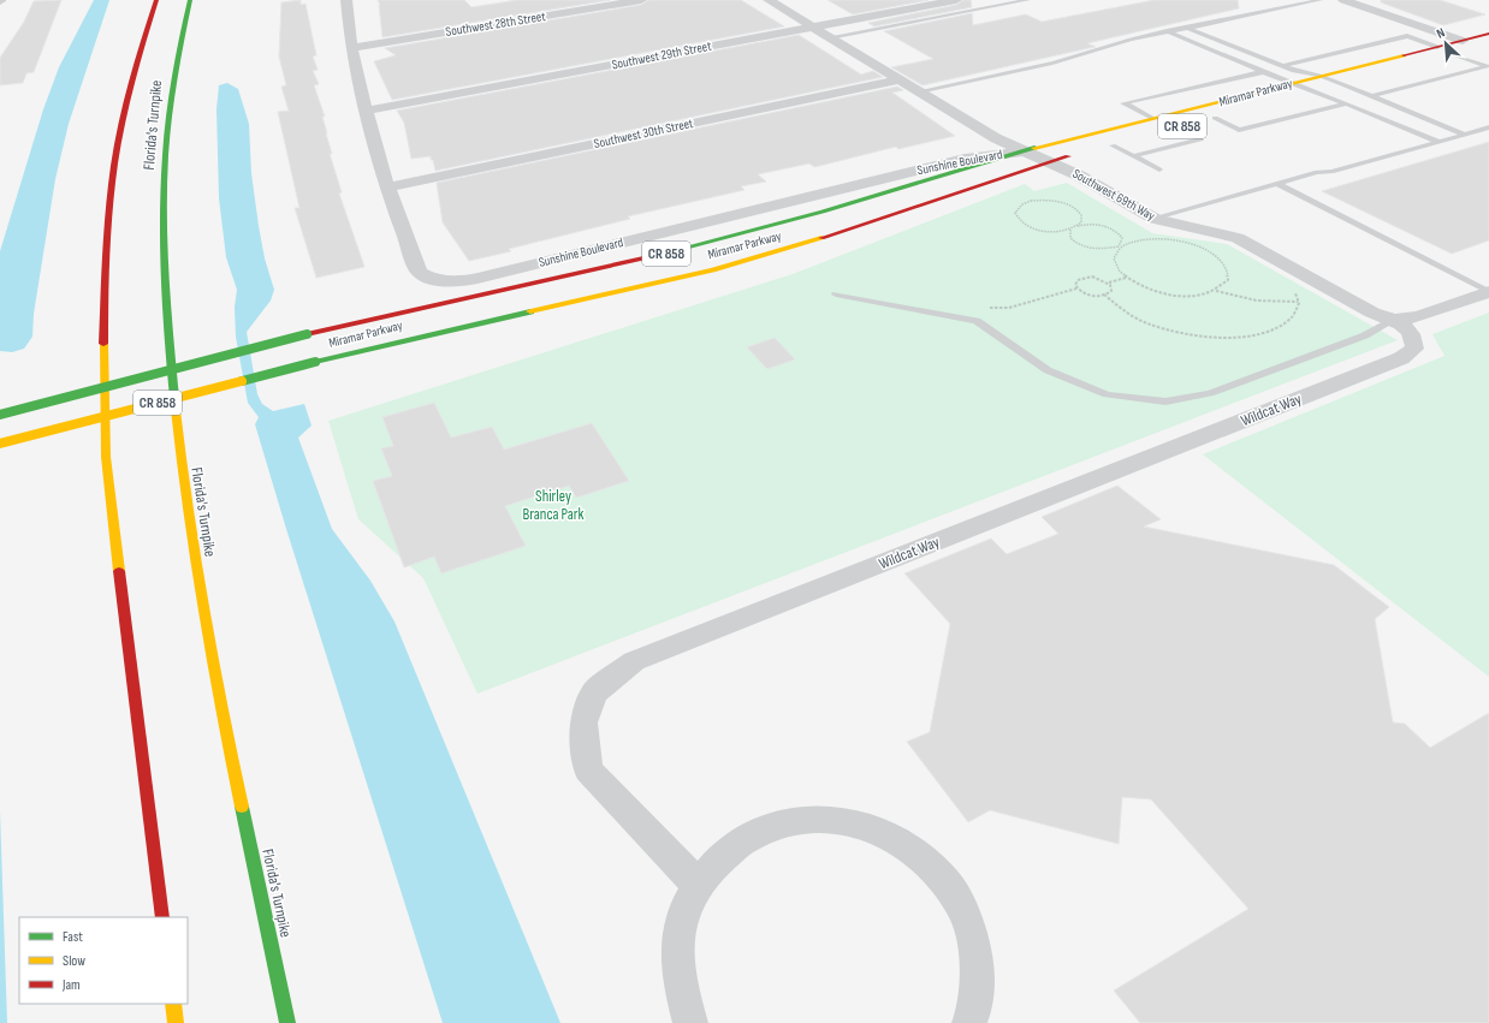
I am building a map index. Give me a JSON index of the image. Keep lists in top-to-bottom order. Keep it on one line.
{"streets":{"main road":["Miramar Parkway","Florida's Turnpike","CR 858"],"street":["Southwest 28th Street","Southwest 29th Street","Southwest 30th Street","Sunshine Boulevard","Southwest 69th Way","Wildcat Way"]},"crossings":[["Southwest 28th Street","Sunshine Boulevard"],["Southwest 29th Street","Sunshine Boulevard"],["Southwest 29th Street","Southwest 69th Way"],["Miramar Parkway","Sunshine Boulevard"],["Miramar Parkway","Southwest 69th Way"],["Southwest 30th Street","Sunshine Boulevard"],["Southwest 30th Street","Southwest 69th Way"],["Sunshine Boulevard","Southwest 69th Way"],["Southwest 69th Way","Wildcat Way"]],"parks":["Shirley Branca Park"],"legend":["Fast","Slow","Jam"],"north":"top left"}
